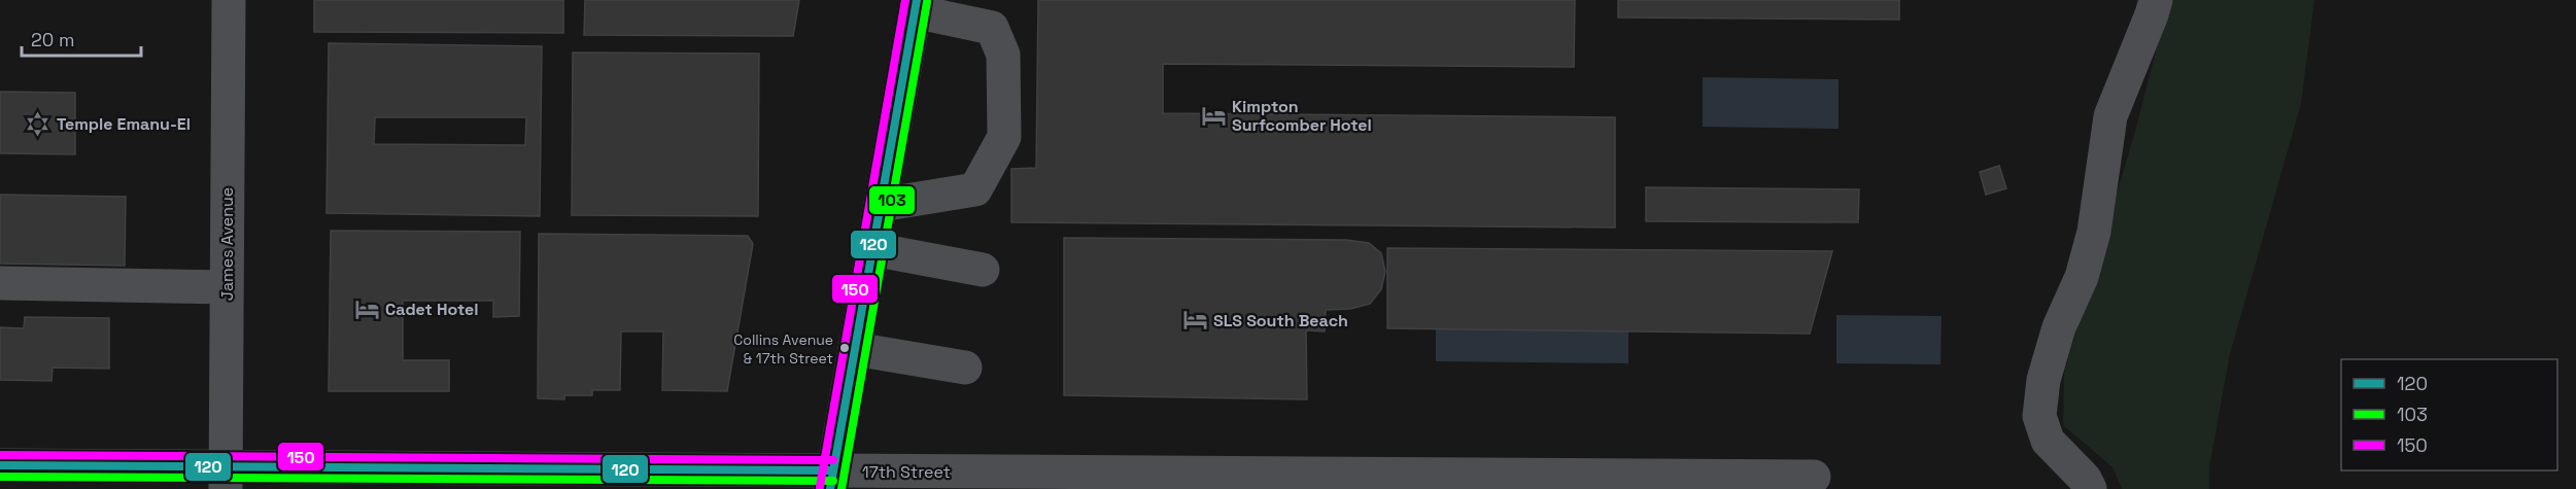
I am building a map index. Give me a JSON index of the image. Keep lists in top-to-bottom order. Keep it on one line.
{"streets":{"street":["James Avenue","17th Street"]},"crossings":[["James Avenue","17th Street"]],"places":{"hotel":["Kimpton Surfcomber Hotel","Cadet Hotel","SLS South Beach"],"synagogue":["Temple Emanu-El"],"other":["Collins Avenue & 17th Street"]},"lines":["transit line 120","transit line 150","transit line 103"],"legend":["120","103","150"],"scale_bar":"20 m"}
